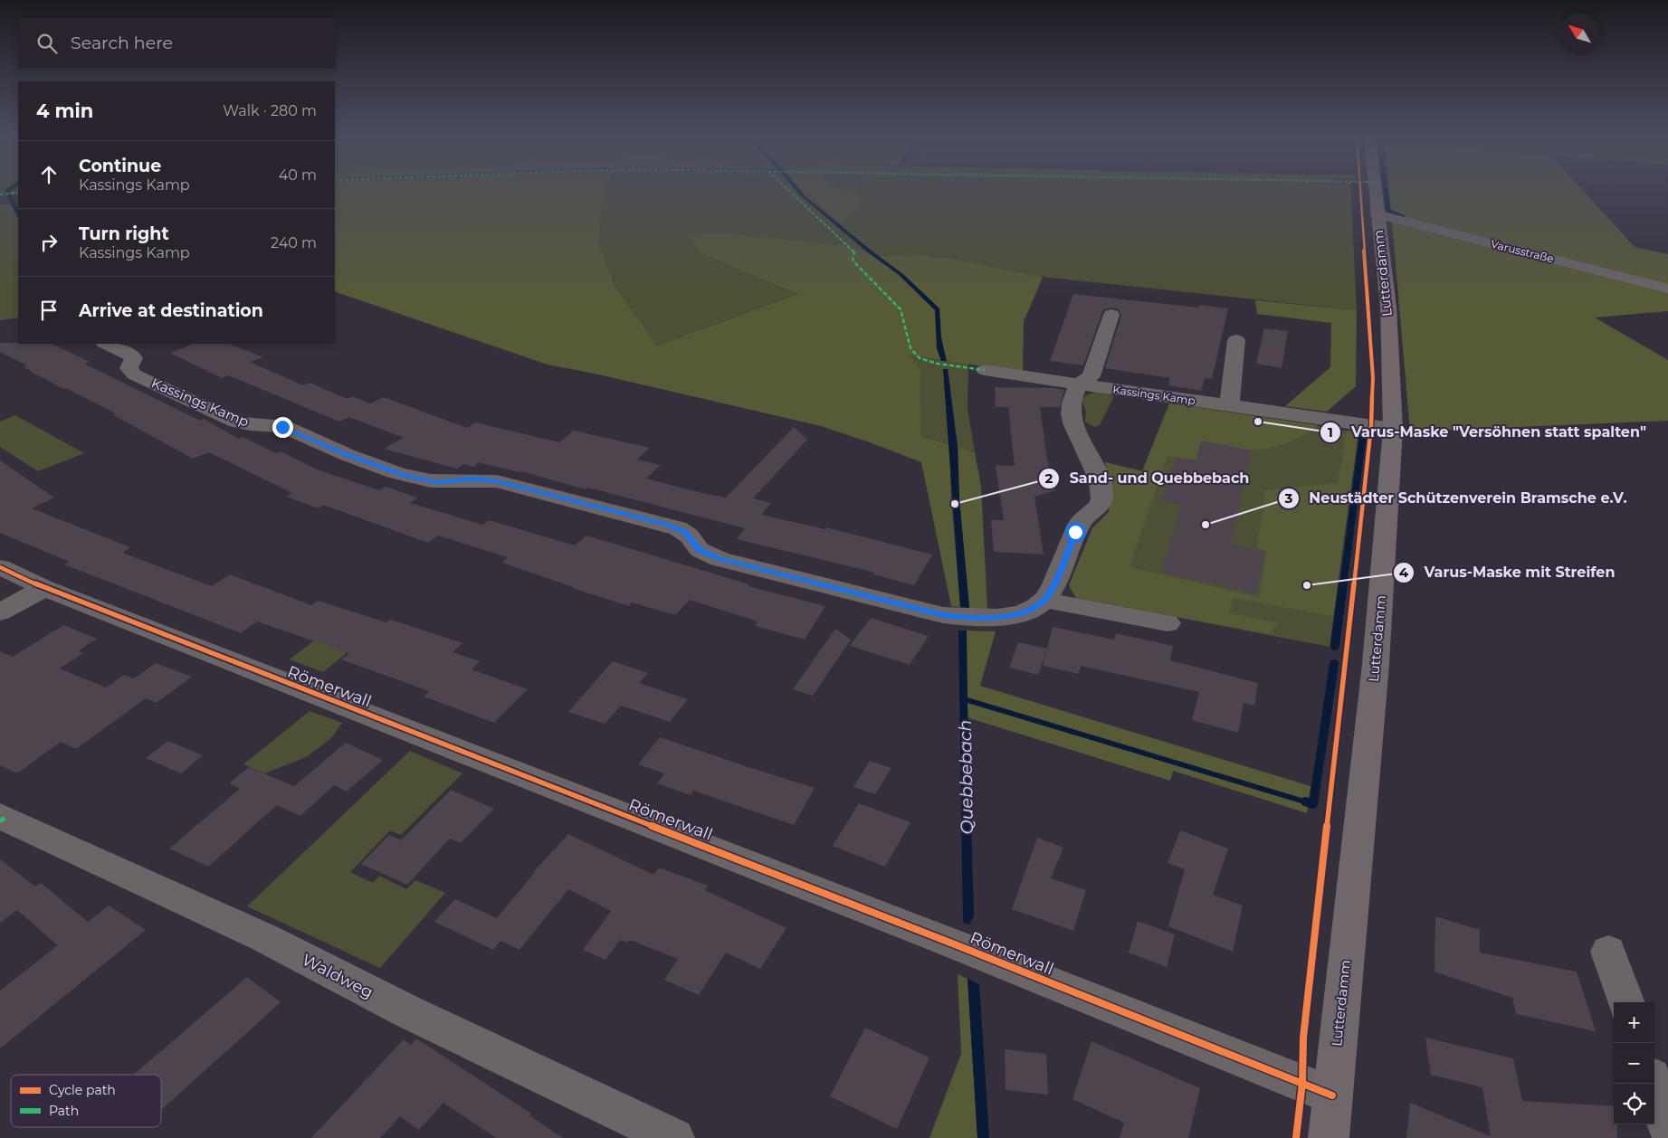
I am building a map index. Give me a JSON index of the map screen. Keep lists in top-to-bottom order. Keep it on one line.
{"streets":{"street":["Varusstraße","Lutterdamm","Kassings Kamp","Römerwall","Waldweg"]},"crossings":[["Varusstraße","Lutterdamm"],["Lutterdamm","Kassings Kamp"],["Lutterdamm","Römerwall"]],"water":["Quebbebach"],"places":["Varus-Maske \"Versöhnen statt spalten\"","Sand- und Quebbebach","Neustädter Schützenverein Bramsche e.V.","Varus-Maske mit Streifen"],"legend":["Cycle path","Path"],"north":"top left","page":{"search":"Search here","heading":["4 min","Walk · 280 m"],"list":[["Continue","Kassings Kamp","40 m"],["Turn right","Kassings Kamp","240 m"],"Arrive at destination"],"map_buttons":["+","−"]}}
